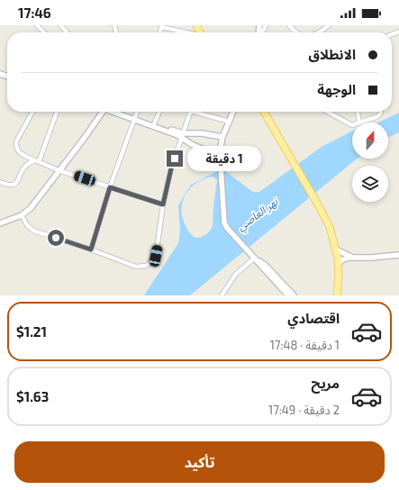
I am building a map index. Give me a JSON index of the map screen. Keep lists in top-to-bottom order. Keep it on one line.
{"water":["نهر العاصي"],"north":"top","page":{"status":"17:46","banner":["الانطلاق","الوجهة"],"bubble":"1 دقيقة","list":[{"name":"اقتصادي","note":"1 دقيقة · 17:48","value":"$1.21"},{"name":"مريح","note":"2 دقيقة · 17:49","value":"$1.63"}],"buttons":"تأكيد"}}
